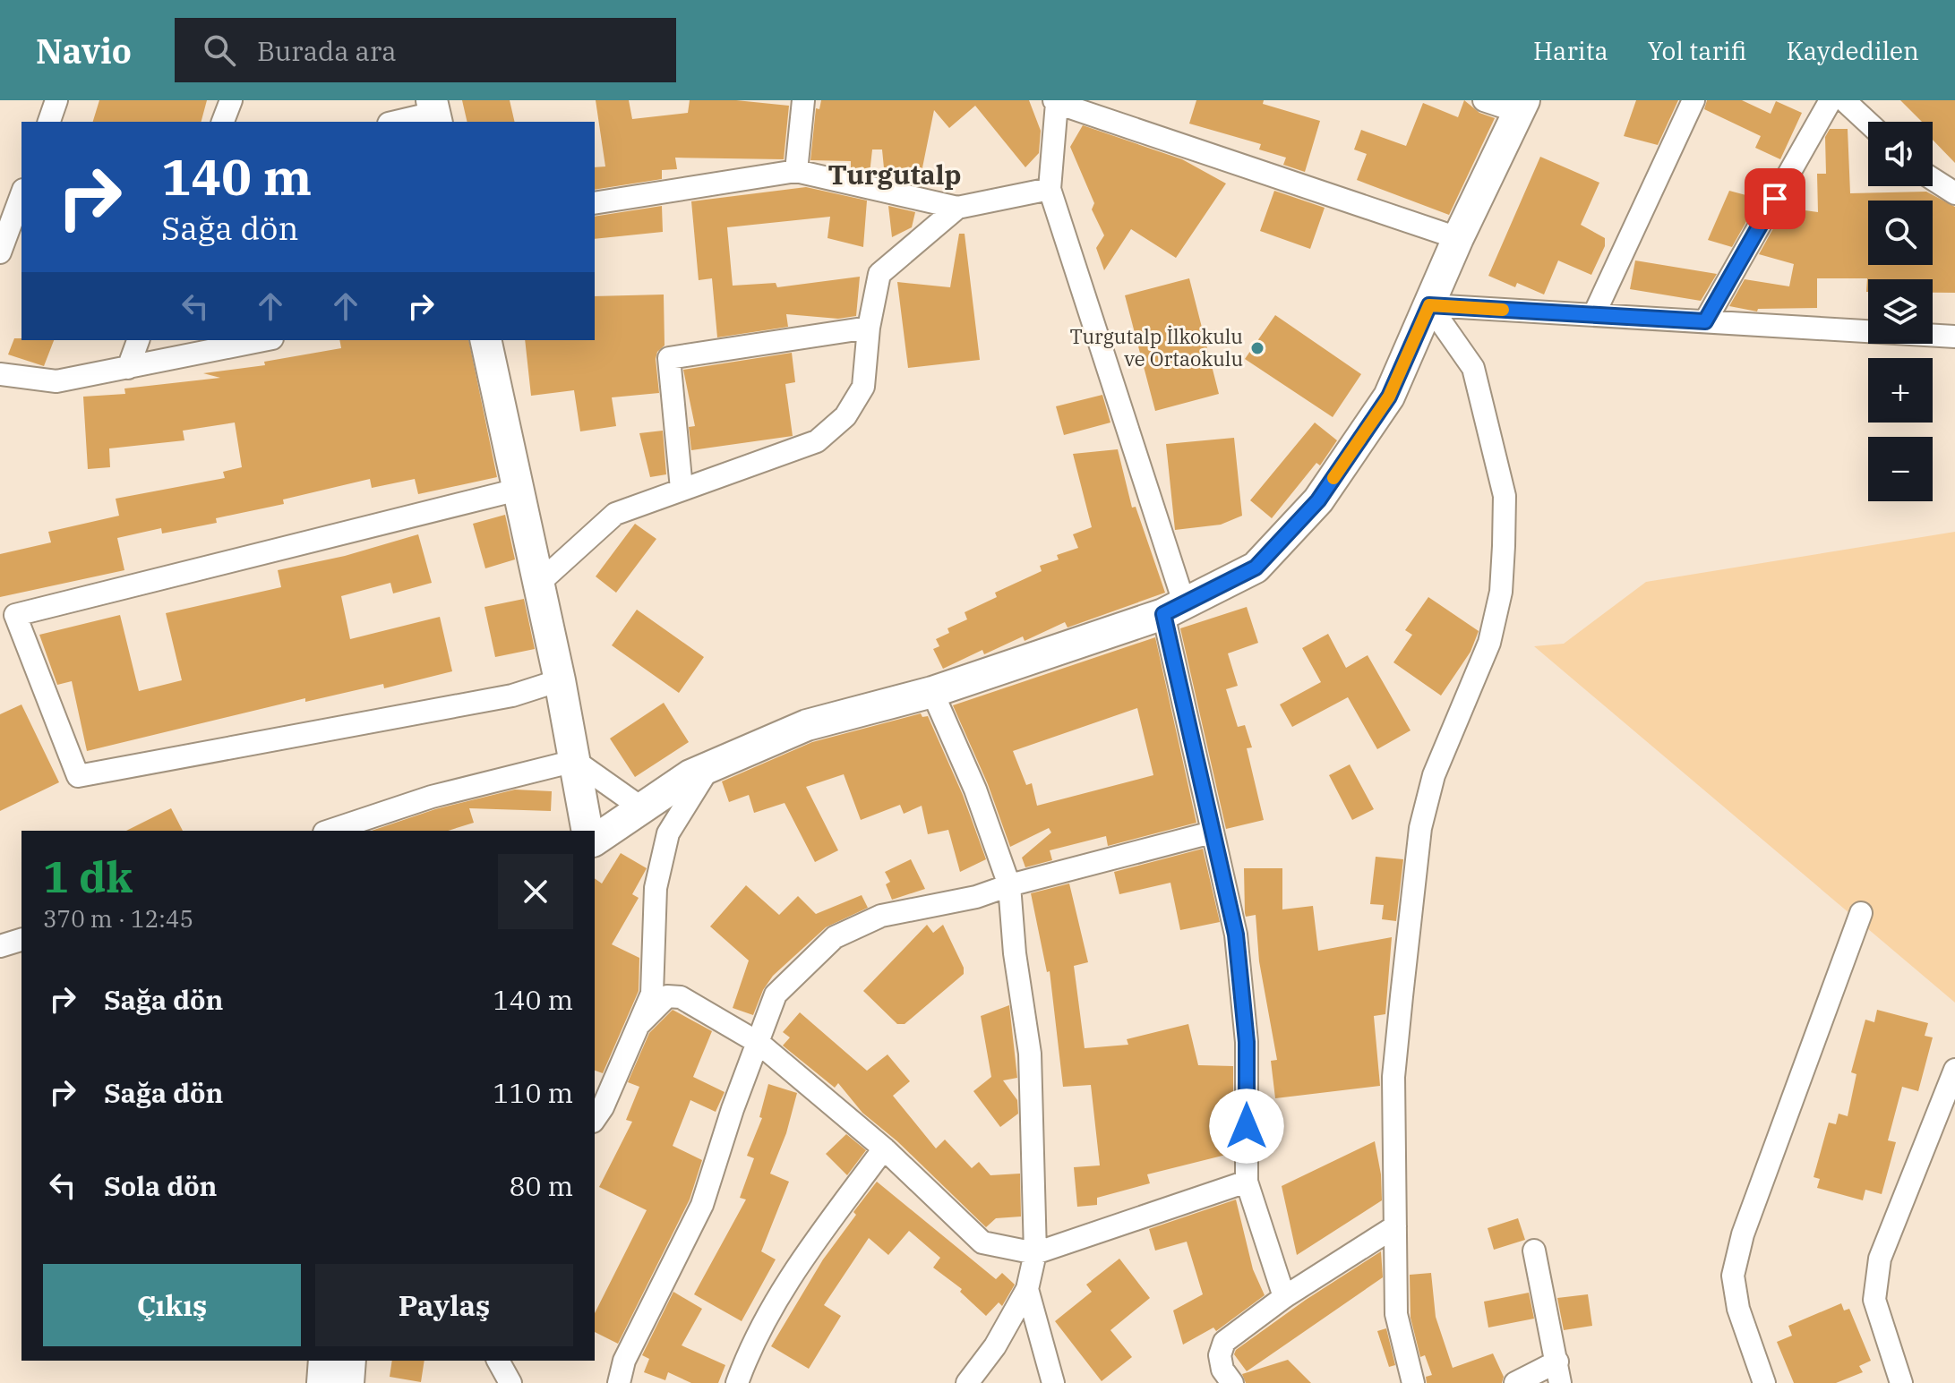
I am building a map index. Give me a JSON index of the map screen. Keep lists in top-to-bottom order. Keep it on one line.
{"districts":["Turgutalp"],"places":["Turgutalp İlkokulu ve Ortaokulu"],"page":{"header":"Navio","search":"Burada ara","nav":["Harita","Yol tarifi","Kaydedilen"],"map_buttons":["+","−"],"turn":["140 m","Sağa dön"],"heading":["1 dk","370 m · 12:45"],"list":[{"name":"Sağa dön","value":"140 m"},{"name":"Sağa dön","value":"110 m"},{"name":"Sola dön","value":"80 m"}],"buttons":["Çıkış","Paylaş"]}}
